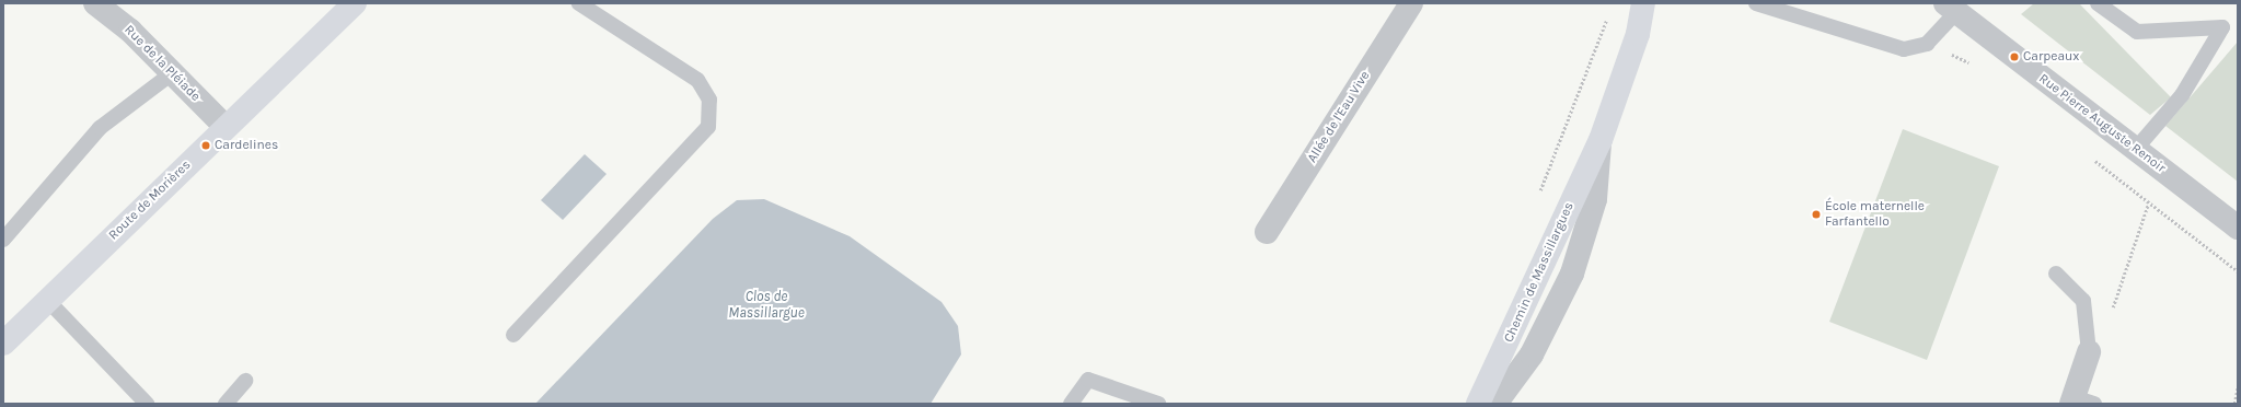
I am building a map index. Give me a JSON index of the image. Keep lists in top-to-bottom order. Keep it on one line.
{"streets":{"main road":["Route de Morières","Chemin de Massillargues"],"street":["Rue de la Pléiade","Allée de l'Eau Vive","Rue Pierre Auguste Renoir"]},"crossings":[["Rue de la Pléiade","Route de Morières"]],"water":["Clos de Massillargue"],"places":["Carpeaux","Cardelines","École maternelle Farfantello"]}
